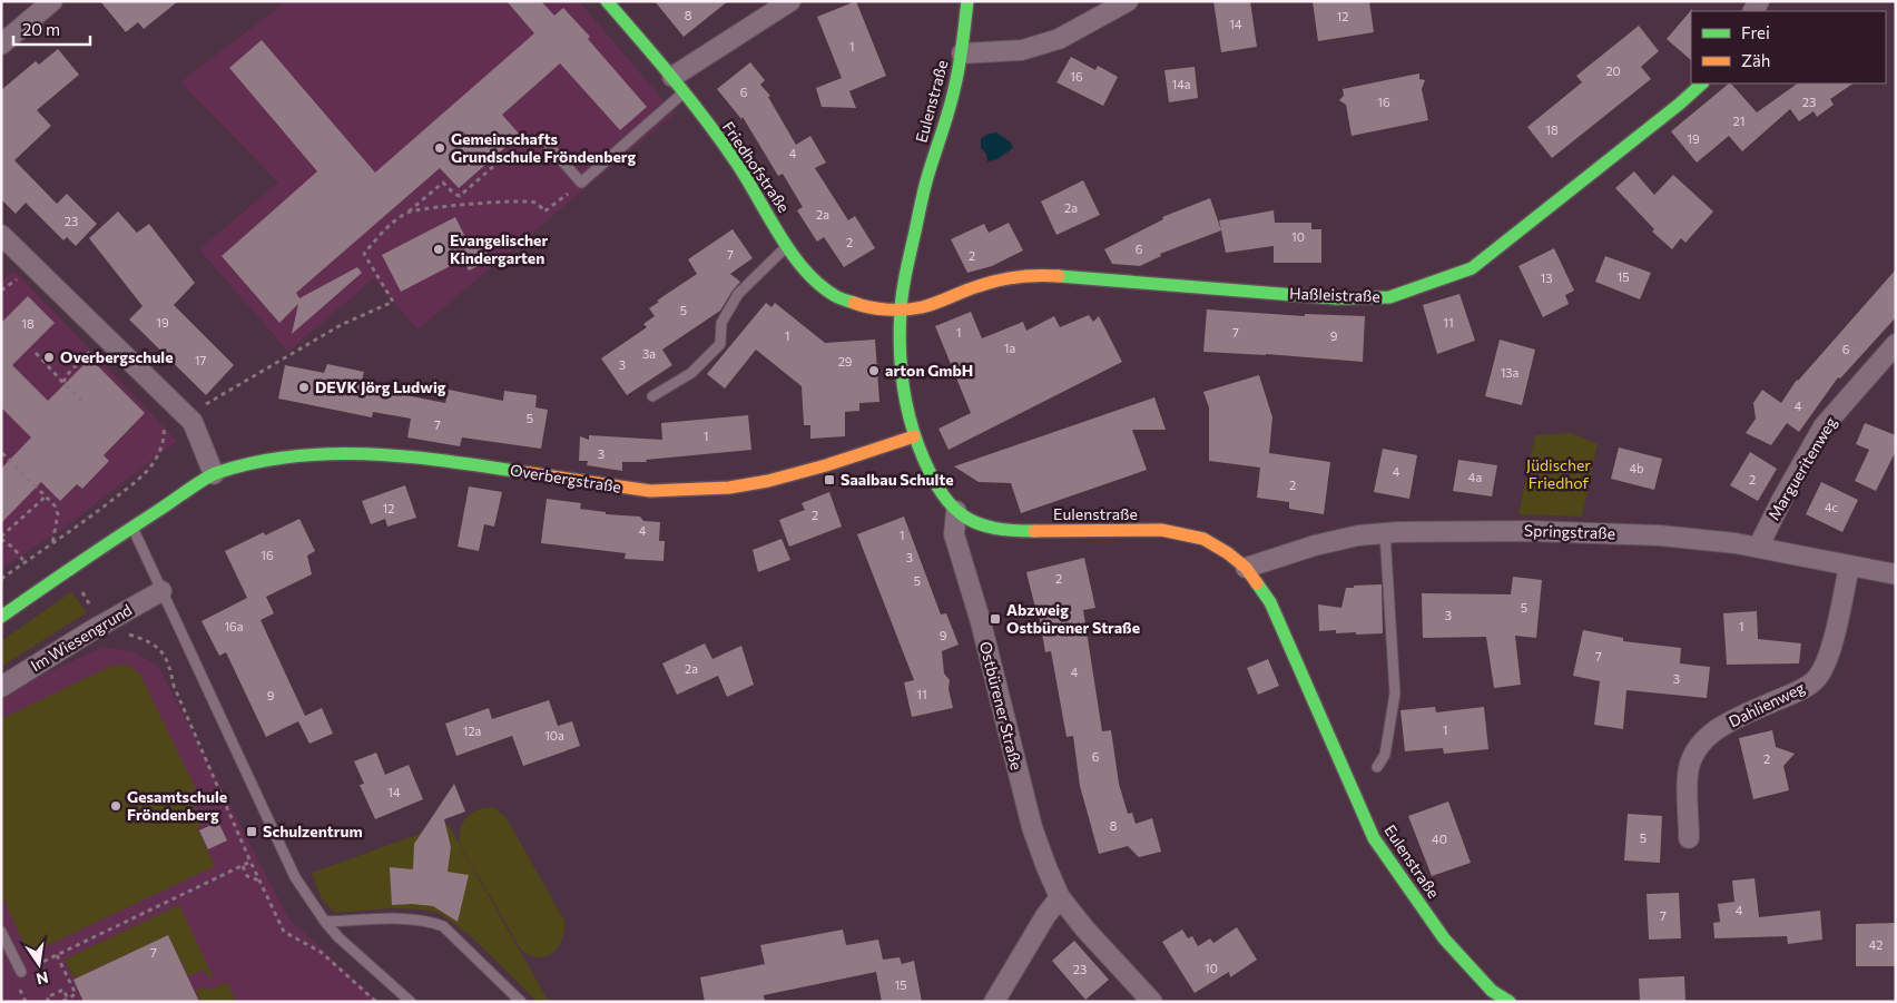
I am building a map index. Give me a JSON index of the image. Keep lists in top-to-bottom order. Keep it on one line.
{"streets":{"street":["Eulenstraße","Friedhofstraße","Haßleistraße","Margueritenweg","Overbergstraße","Springstraße","Im Wiesengrund","Dahlienweg","Ostbürener Straße"]},"crossings":[["Eulenstraße","Friedhofstraße"],["Eulenstraße","Haßleistraße"],["Eulenstraße","Overbergstraße"],["Eulenstraße","Springstraße"],["Eulenstraße","Ostbürener Straße"],["Friedhofstraße","Haßleistraße"],["Margueritenweg","Springstraße"],["Springstraße","Dahlienweg"]],"parks":["Jüdischer Friedhof"],"places":{"other":["Gemeinschafts Grundschule Fröndenberg","Evangelischer Kindergarten","Overbergschule","arton GmbH","DEVK Jörg Ludwig","Gesamtschule Fröndenberg"],"transit":["Saalbau Schulte","Abzweig Ostbürener Straße","Schulzentrum"]},"house_numbers":["8","12","14","1","20","16","14a","6","16","23","21","18","19","4","2a","2a","23","10","2","6","7","2","15","13","5","19","11","18","1","7","1","9","1a","6","3a","17","29","3","13a","4","5","7","1","3","4b","4","4a","2","2","4c","12","2","4","1","16","3","2","5","5","3","16a","1","9","7","2a","4","3","11","9","1","12a","10a","6","2","14","8","5","40","4","7","42","7","10","23","15"],"legend":["Frei","Zäh"],"scale_bar":"20 m","north":"bottom"}
